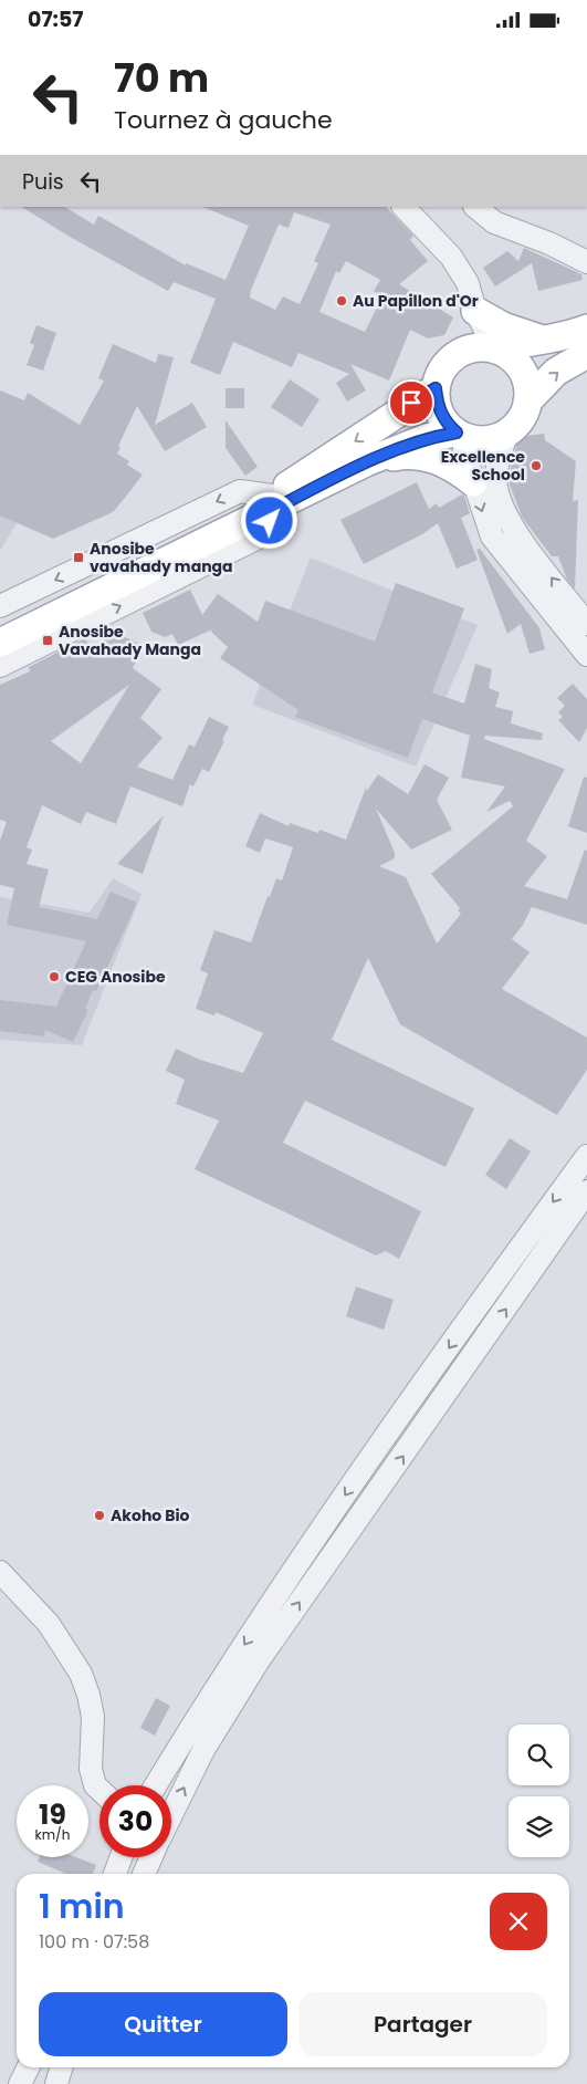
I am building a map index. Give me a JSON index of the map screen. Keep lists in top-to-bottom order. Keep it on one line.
{"places":{"other":["Au Papillon d'Or","Excellence School","CEG Anosibe","Akoho Bio"],"transit":["Anosibe vavahady manga","Anosibe Vavahady Manga"]},"page":{"status":"07:57","turn":["70 m","Tournez à gauche"],"then":"Puis","speed":"19 km/h","limit":"30","heading":["1 min","100 m · 07:58"],"buttons":["Quitter","Partager"]}}
